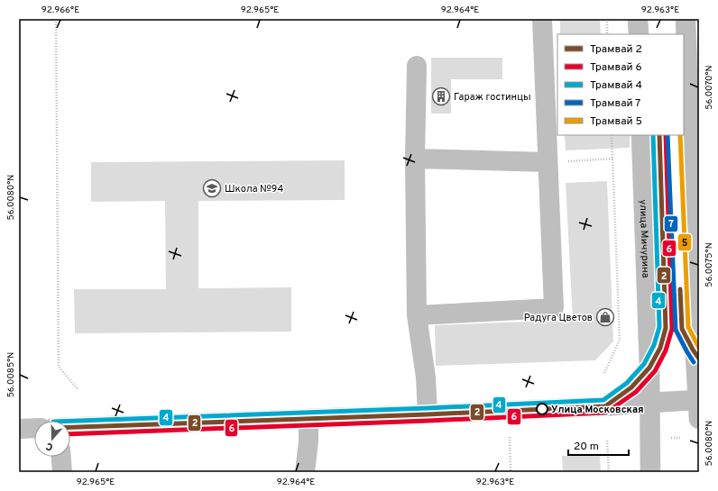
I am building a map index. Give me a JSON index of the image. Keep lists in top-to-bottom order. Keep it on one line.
{"streets":{"main road":["улица Мичурина"]},"places":{"building":["Гараж гостинцы"],"school or university":["Школа №94"],"shop":["Радуга Цветов"],"other":["Улица Московская"]},"lines":["tram line 2","tram line 6","tram line 4","tram line 7","tram line 5"],"legend":["Трамвай 2","Трамвай 6","Трамвай 4","Трамвай 7","Трамвай 5"],"scale_bar":"20 m","north":"bottom","coordinates":["92.966°E","92.965°E","92.964°E","92.963°E","56.0070°N","56.0080°N","56.0075°N","56.0085°N"]}
